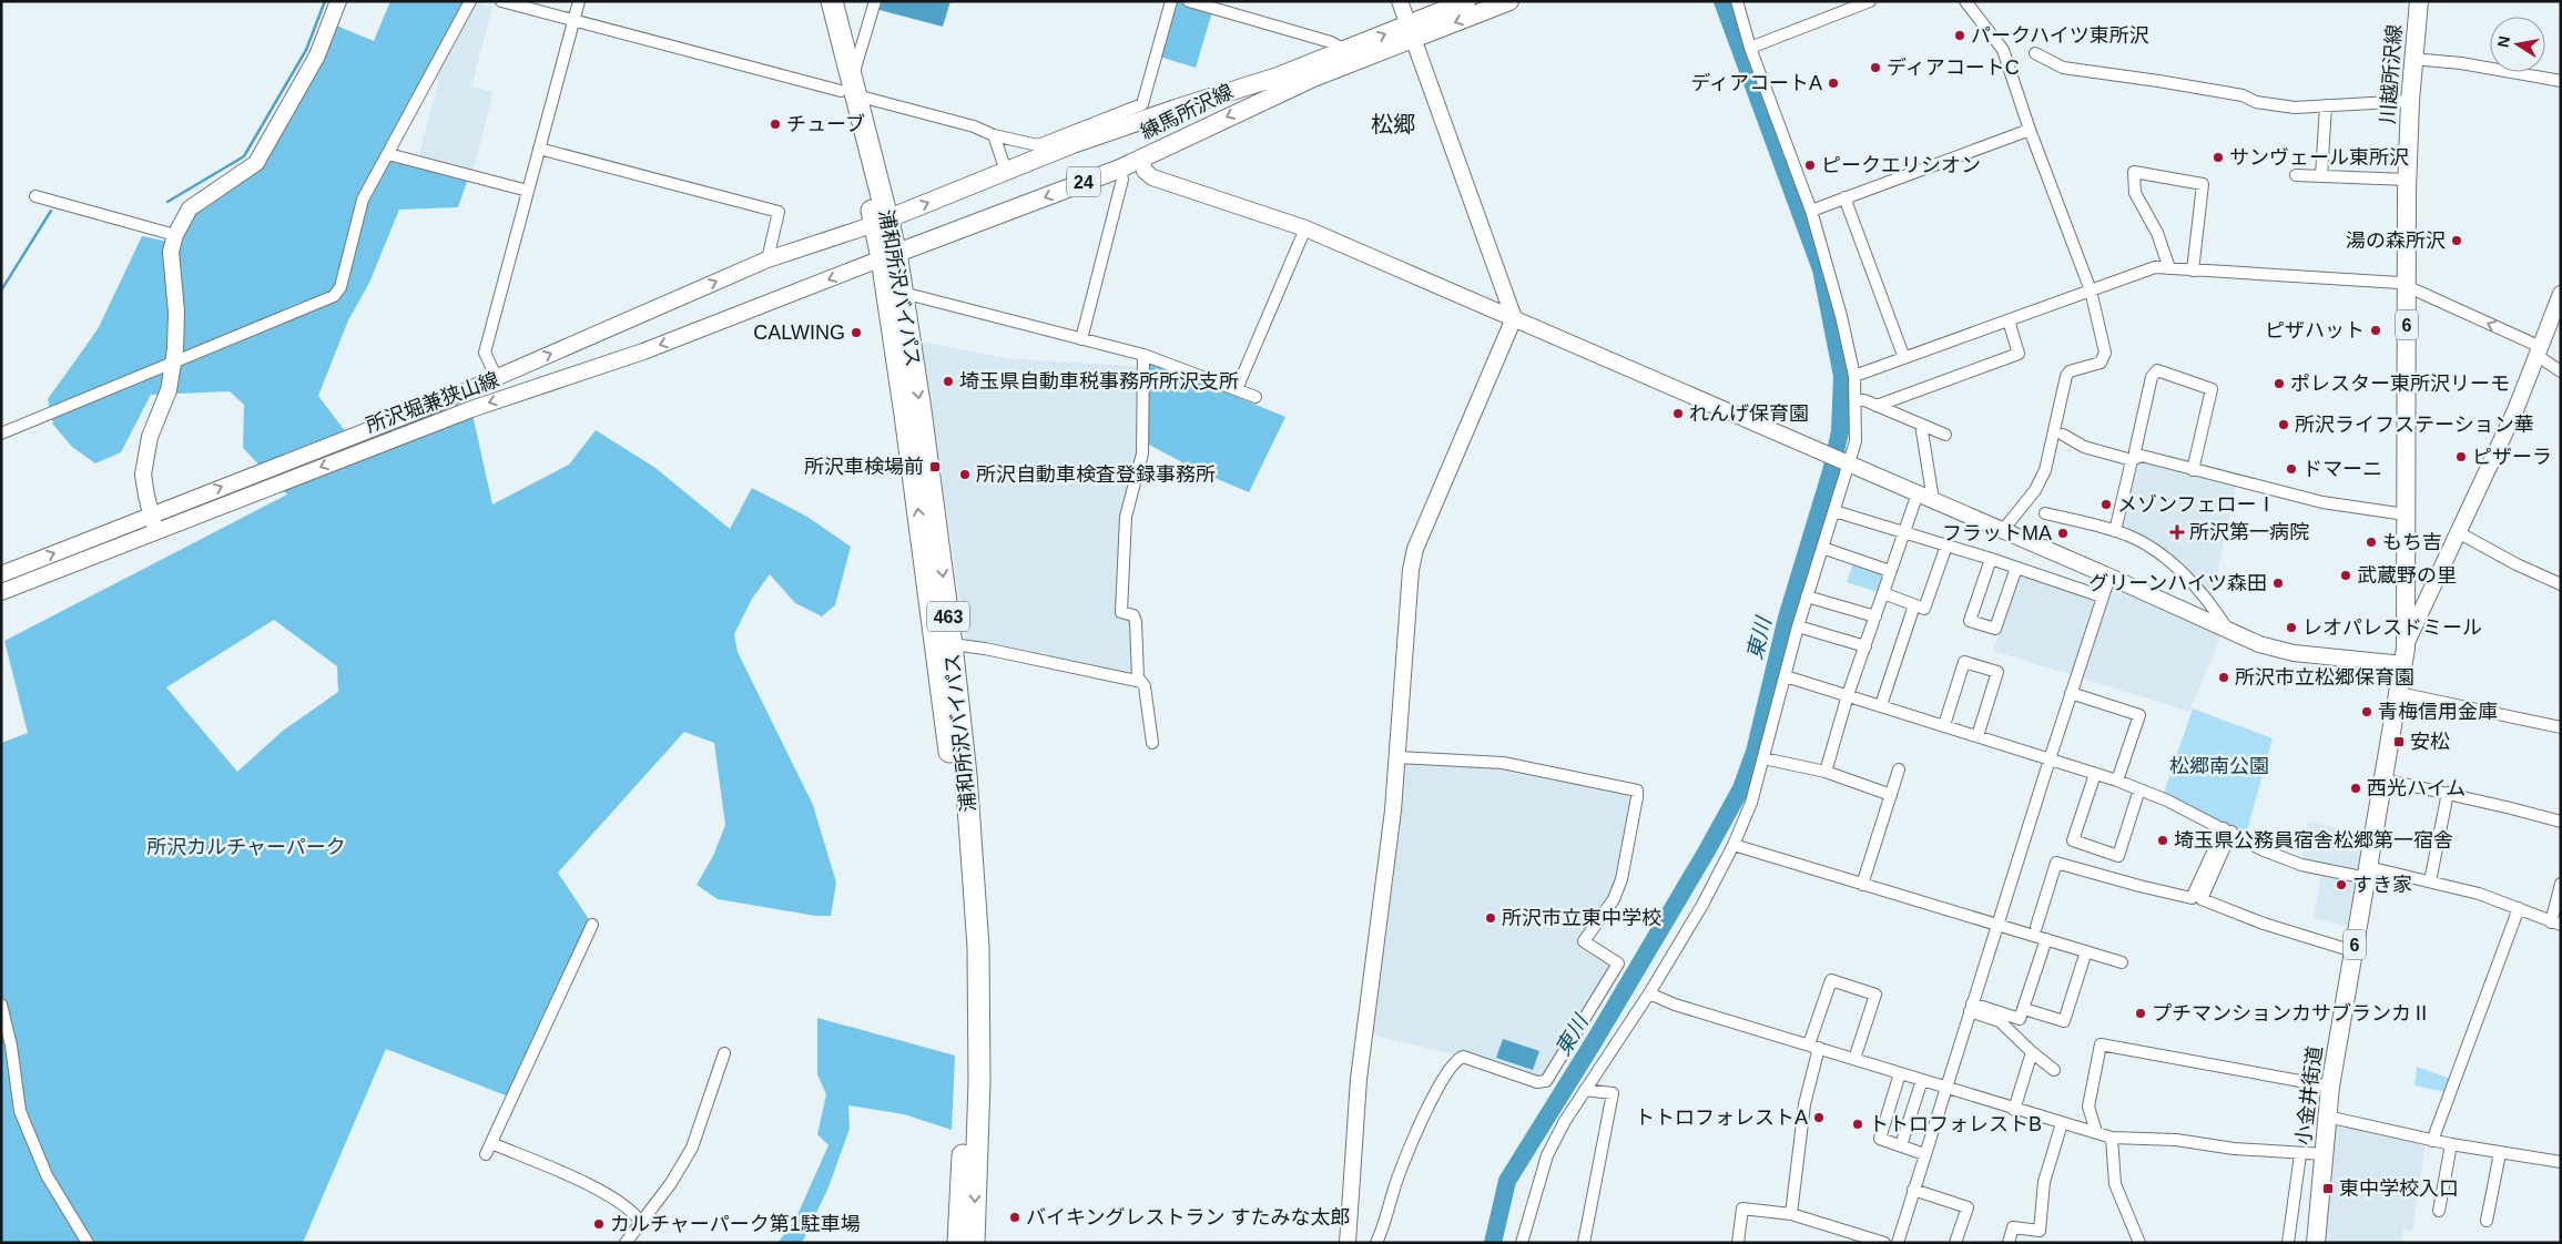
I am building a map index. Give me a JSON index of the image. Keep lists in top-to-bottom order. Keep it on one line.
{"streets":{"highway":["浦和所沢バイパス","463"],"main road":["川越所沢線","練馬所沢線","24","6","小金井街道"],"street":["所沢堀兼狭山線"]},"crossings":[["川越所沢線","小金井街道"],["練馬所沢線","浦和所沢バイパス"],["練馬所沢線","所沢堀兼狭山線"],["浦和所沢バイパス","所沢堀兼狭山線"]],"districts":["松郷"],"water":["東川"],"parks":["松郷南公園","所沢カルチャーパーク"],"places":{"other":["パークハイツ東所沢","ディアコートC","ディアコートA","チューブ","サンヴェール東所沢","ピークエリシオン","湯の森所沢","ピザハット","CALWING","埼玉県自動車税事務所所沢支所","ポレスター東所沢リーモ","れんげ保育園","所沢ライフステーション華","ピザーラ","ドマーニ","所沢自動車検査登録事務所","メゾンフェローⅠ","フラットMA","もち吉","武蔵野の里","グリーンハイツ森田","レオパレスドミール","所沢市立松郷保育園","青梅信用金庫","西光ハイム","埼玉県公務員宿舎松郷第一宿舎","すき家","所沢市立東中学校","プチマンションカサブランカⅡ","トトロフォレストA","トトロフォレストB","バイキングレストラン すたみな太郎","カルチャーパーク第1駐車場"],"transit":["所沢車検場前","安松","東中学校入口"],"health":["所沢第一病院"]},"north":"left"}
